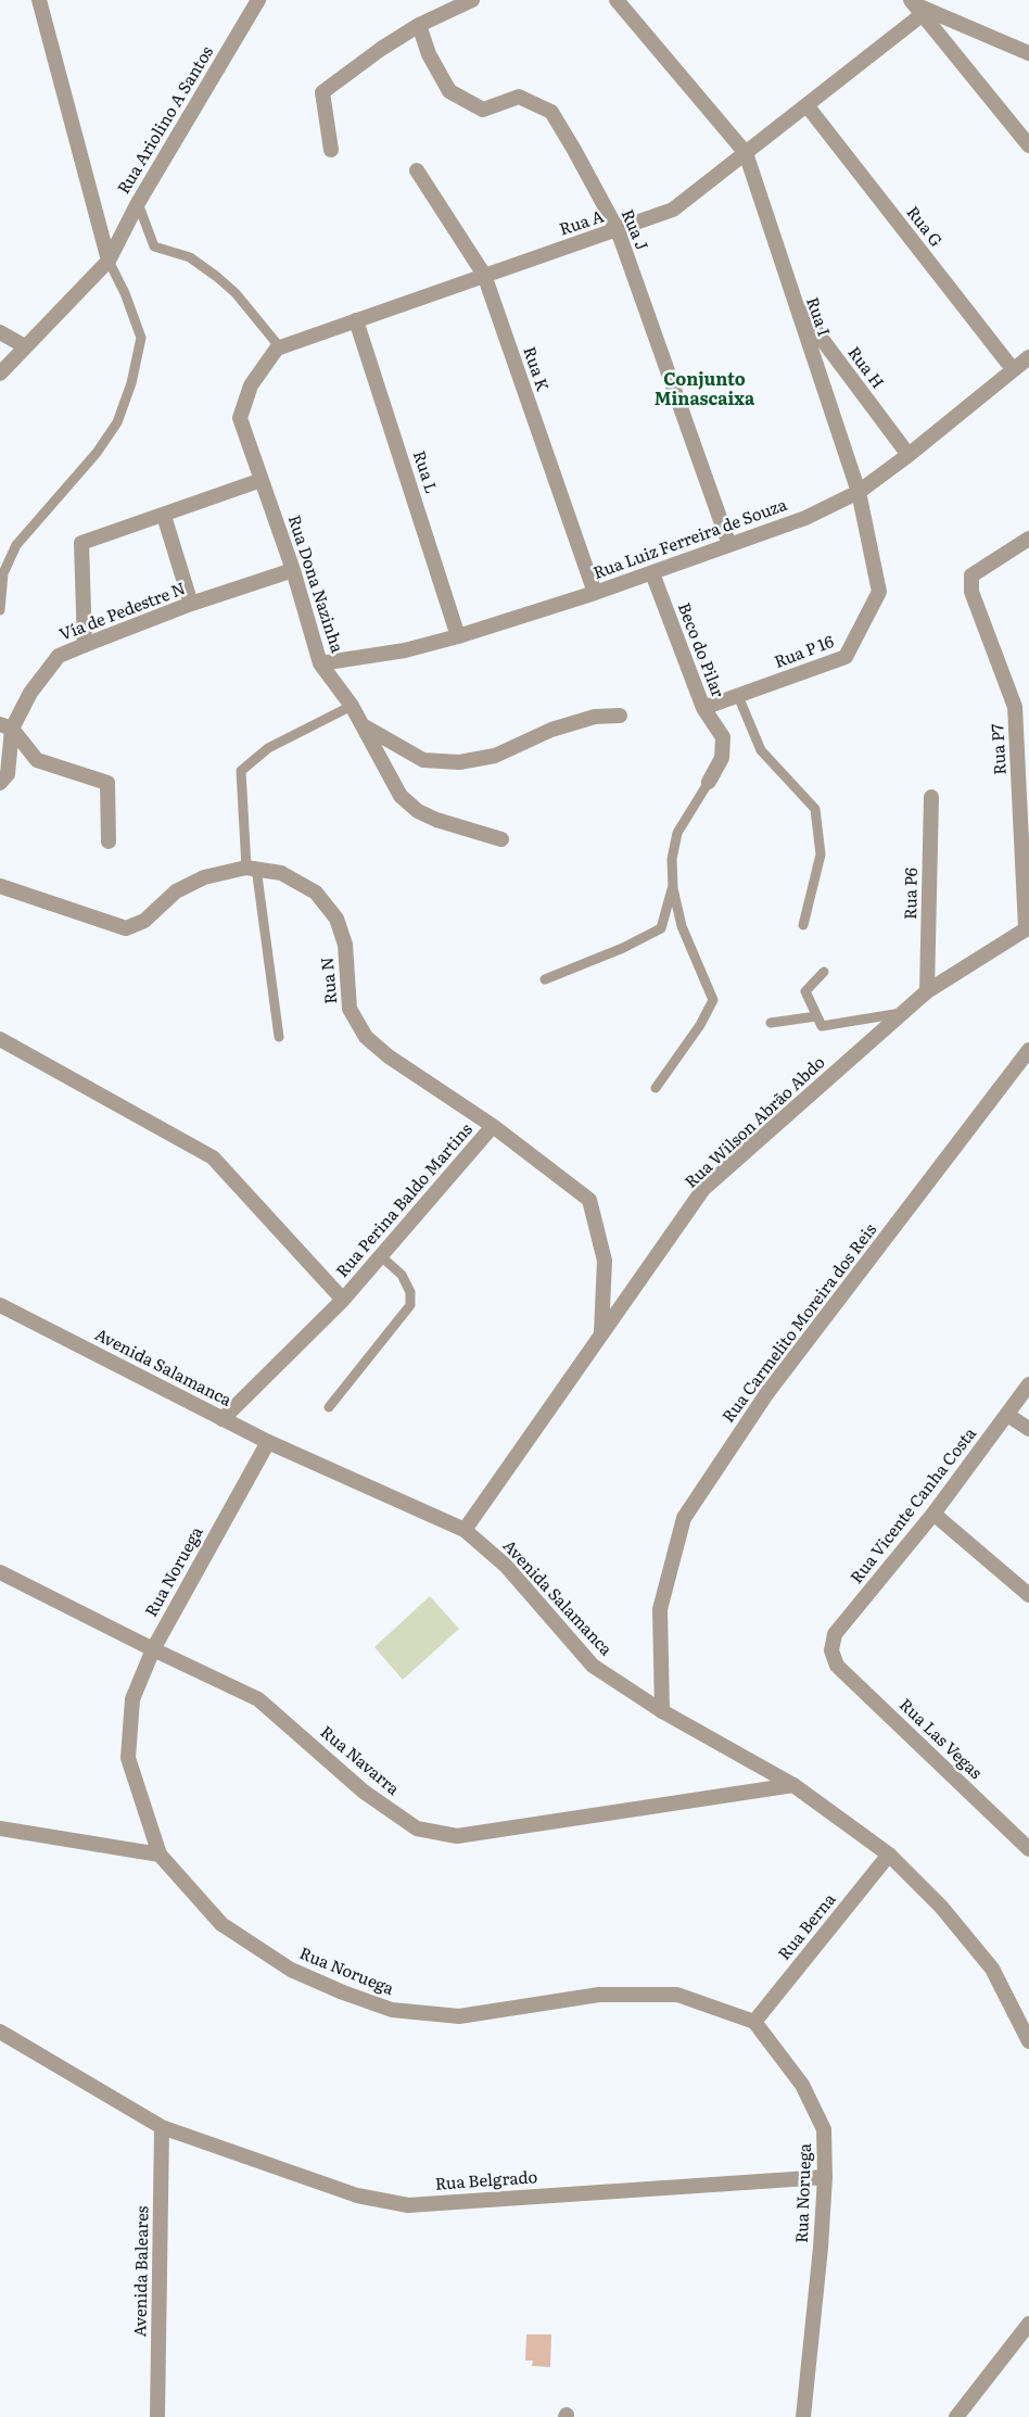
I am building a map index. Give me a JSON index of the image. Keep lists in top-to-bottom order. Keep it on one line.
{"streets":{"street":["Rua Ariolino A Santos","Rua A","Rua G","Rua J","Rua I","Rua H","Rua K","Rua L","Rua Luiz Ferreira de Souza","Rua Dona Nazinha","Vía de Pedestre N","Beco do Pilar","Rua P 16","Rua P7","Rua P6","Rua N","Rua Wilson Abrão Abdo","Rua Perina Baldo Martins","Rua Carmelito Moreira dos Reis","Avenida Salamanca","Rua Vicente Canha Costa","Rua Noruega","Rua Las Vegas","Rua Navarra","Rua Berna","Rua Belgrado","Avenida Baleares"]},"crossings":[["Rua A","Rua G"],["Rua A","Rua J"],["Rua A","Rua I"],["Rua A","Rua K"],["Rua A","Rua L"],["Rua A","Rua Dona Nazinha"],["Rua G","Rua Luiz Ferreira de Souza"],["Rua J","Rua Luiz Ferreira de Souza"],["Rua I","Rua H"],["Rua I","Rua Luiz Ferreira de Souza"],["Rua I","Rua P 16"],["Rua H","Rua Luiz Ferreira de Souza"],["Rua K","Rua Luiz Ferreira de Souza"],["Rua L","Rua Luiz Ferreira de Souza"],["Rua Luiz Ferreira de Souza","Rua Dona Nazinha"],["Rua Luiz Ferreira de Souza","Beco do Pilar"],["Rua Luiz Ferreira de Souza","Rua P 16"],["Rua Dona Nazinha","Vía de Pedestre N"],["Beco do Pilar","Rua P 16"],["Rua P7","Rua Wilson Abrão Abdo"],["Rua P6","Rua Wilson Abrão Abdo"],["Rua N","Rua Wilson Abrão Abdo"],["Rua N","Rua Perina Baldo Martins"],["Rua Wilson Abrão Abdo","Avenida Salamanca"],["Rua Perina Baldo Martins","Avenida Salamanca"],["Rua Carmelito Moreira dos Reis","Avenida Salamanca"],["Avenida Salamanca","Rua Noruega"],["Avenida Salamanca","Rua Navarra"],["Avenida Salamanca","Rua Berna"],["Rua Vicente Canha Costa","Rua Las Vegas"],["Rua Noruega","Rua Navarra"],["Rua Noruega","Rua Berna"],["Rua Noruega","Rua Belgrado"],["Rua Belgrado","Avenida Baleares"]],"districts":["Conjunto Minascaixa"]}
